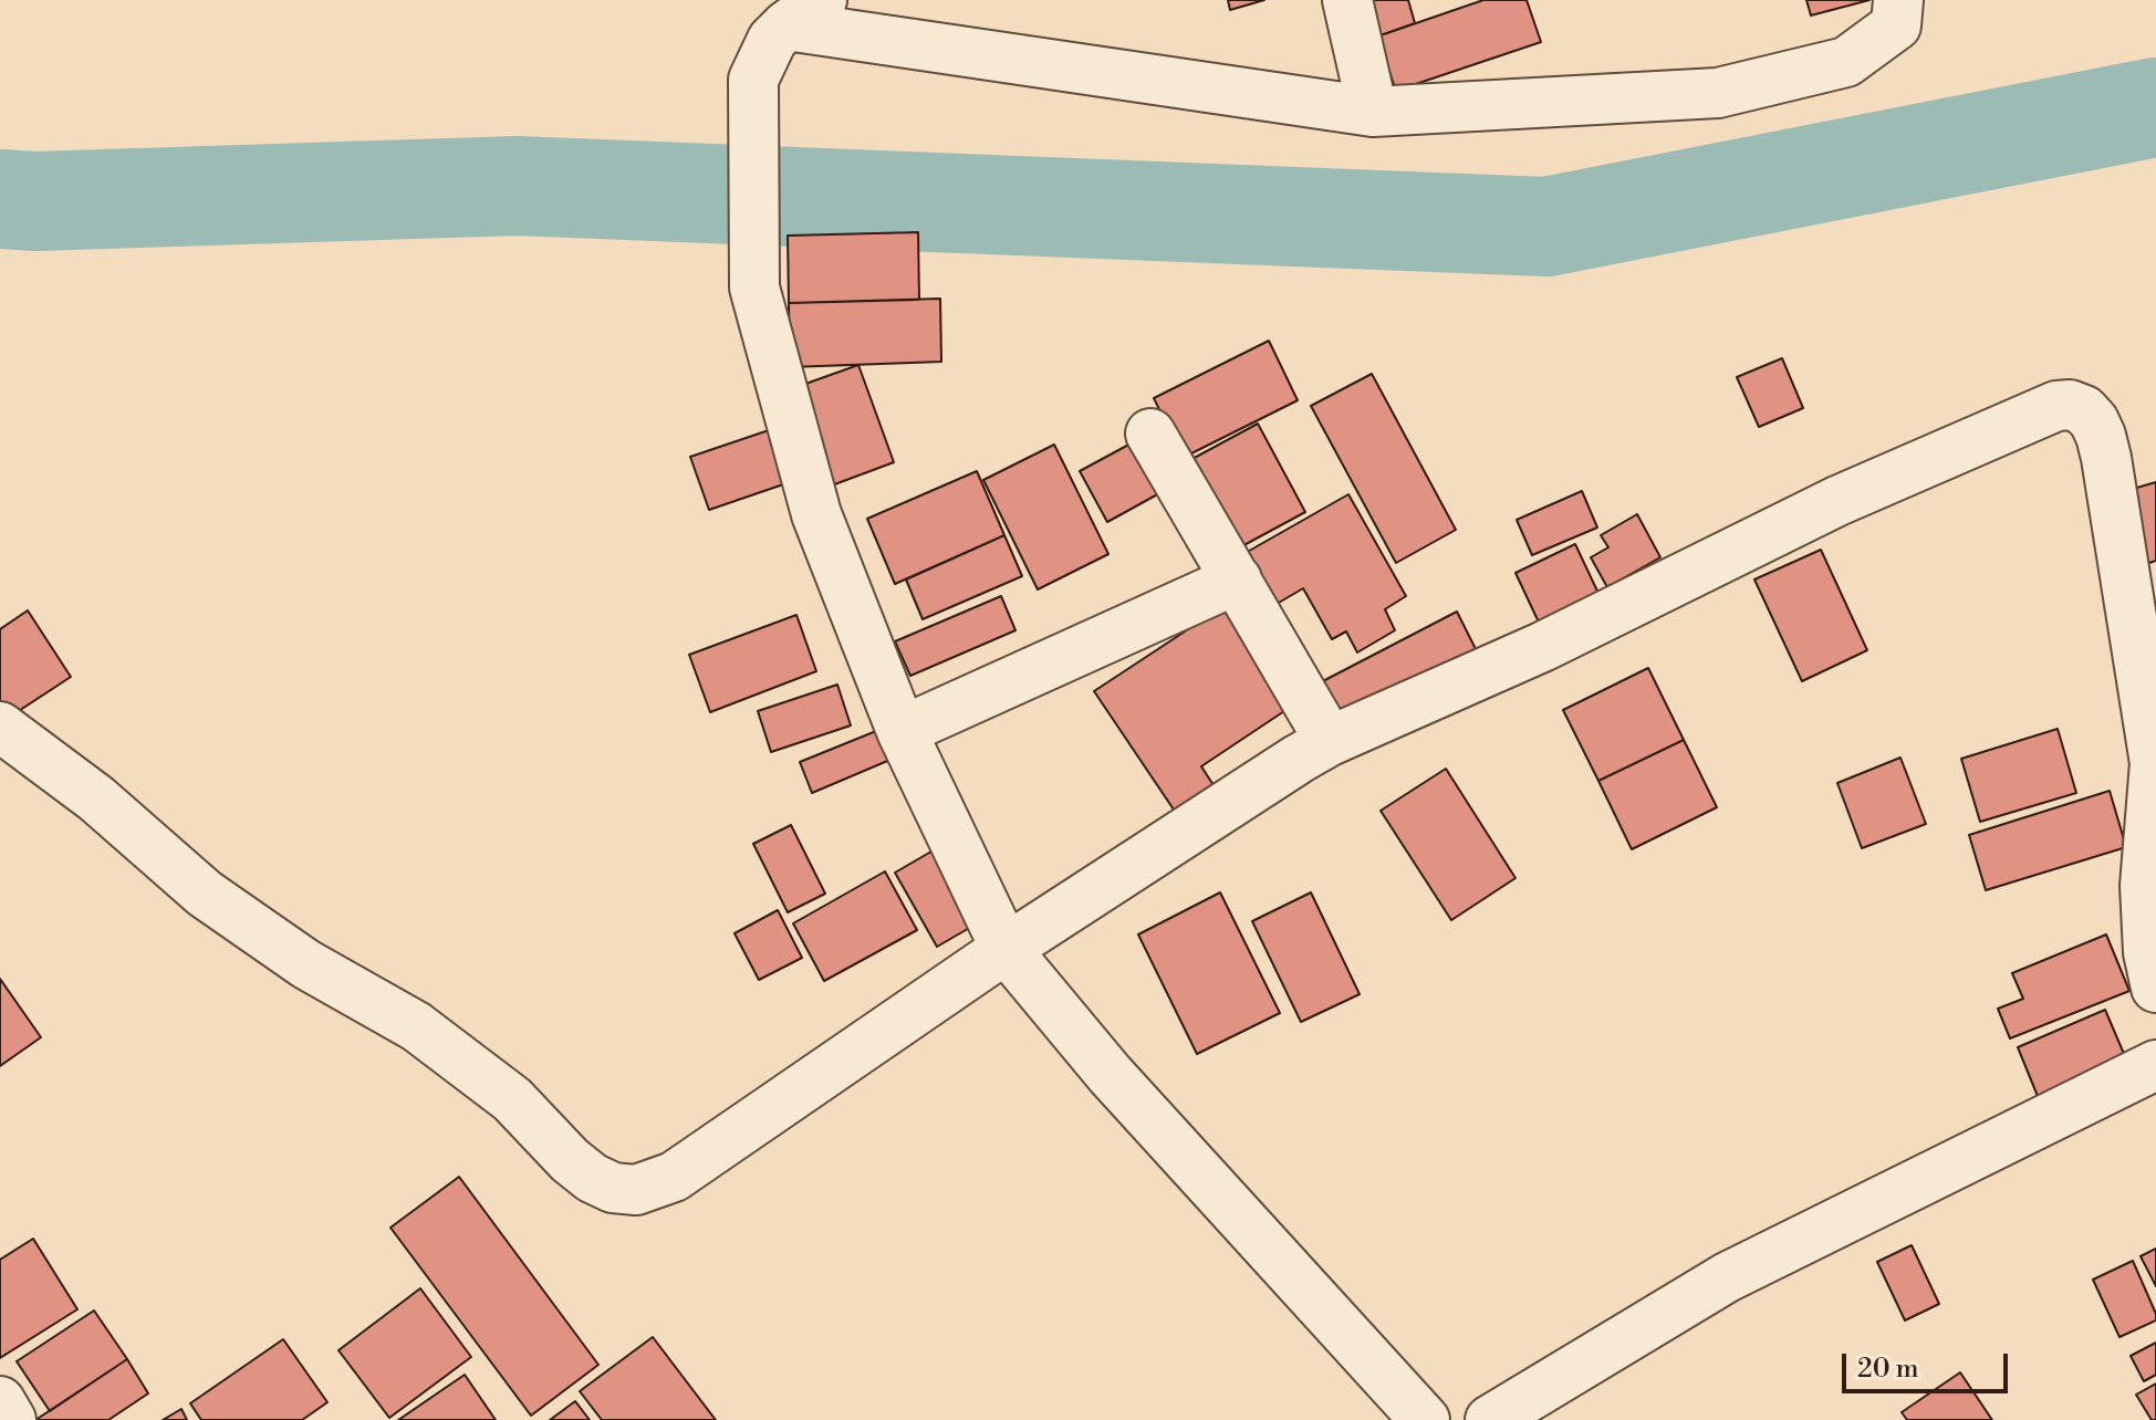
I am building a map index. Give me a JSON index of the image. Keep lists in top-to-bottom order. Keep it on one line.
{"scale_bar":"20 m"}
